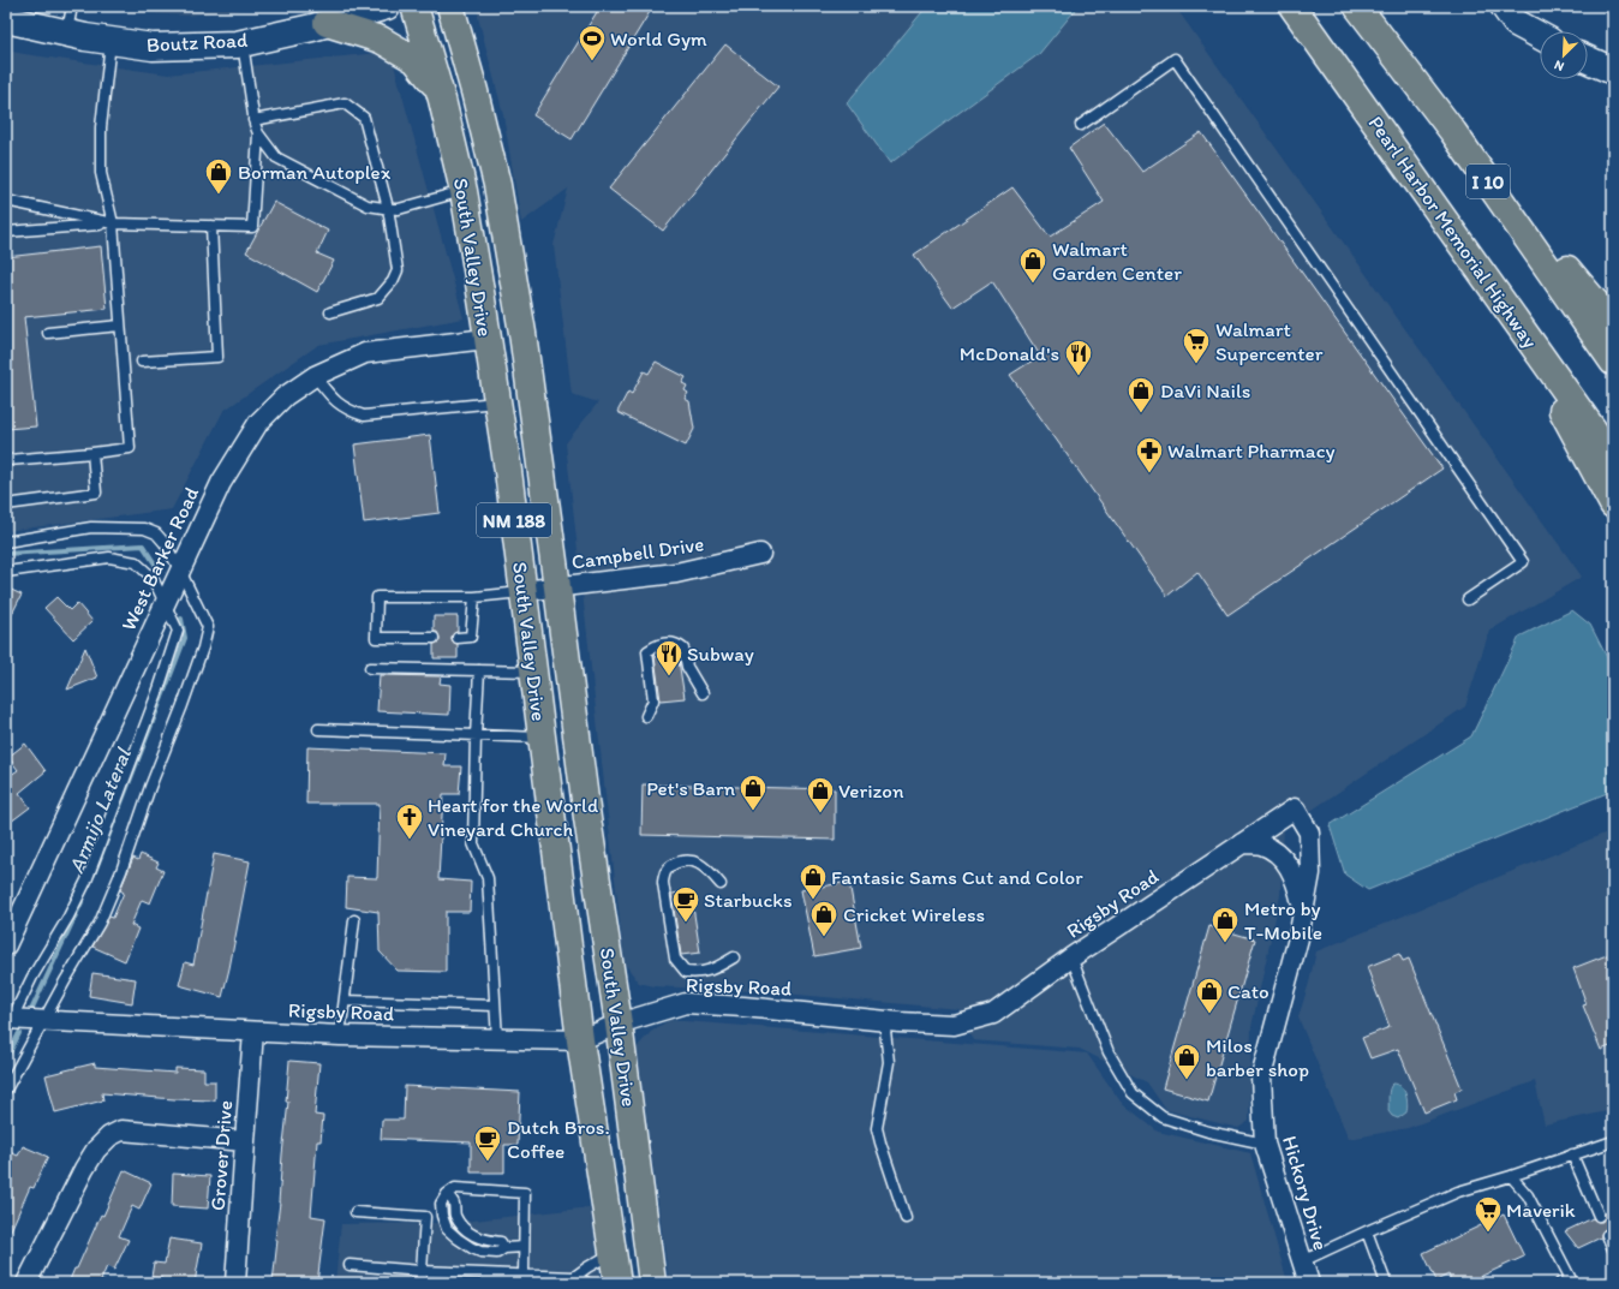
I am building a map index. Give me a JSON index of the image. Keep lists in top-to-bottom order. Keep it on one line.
{"streets":{"main road":["Boutz Road","I 10","Pearl Harbor Memorial Highway","South Valley Drive","NM 188"],"street":["Campbell Drive","West Barker Road","Rigsby Road","Grover Drive","Hickory Drive"]},"crossings":[["South Valley Drive","Campbell Drive"],["South Valley Drive","West Barker Road"],["South Valley Drive","Rigsby Road"],["Rigsby Road","Grover Drive"],["Rigsby Road","Hickory Drive"]],"water":["Armijo Lateral"],"places":{"sports":["World Gym"],"shop":["Borman Autoplex","Walmart Garden Center","DaVi Nails","Pet's Barn","Verizon","Fantasic Sams Cut and Color","Cricket Wireless","Metro by T-Mobile","Cato","Milos barber shop"],"supermarket":["Walmart Supercenter","Maverik"],"restaurant":["McDonald's","Subway"],"pharmacy":["Walmart Pharmacy"],"church":["Heart for the World Vineyard Church"],"cafe":["Starbucks","Dutch Bros. Coffee"]},"north":"bottom left"}
